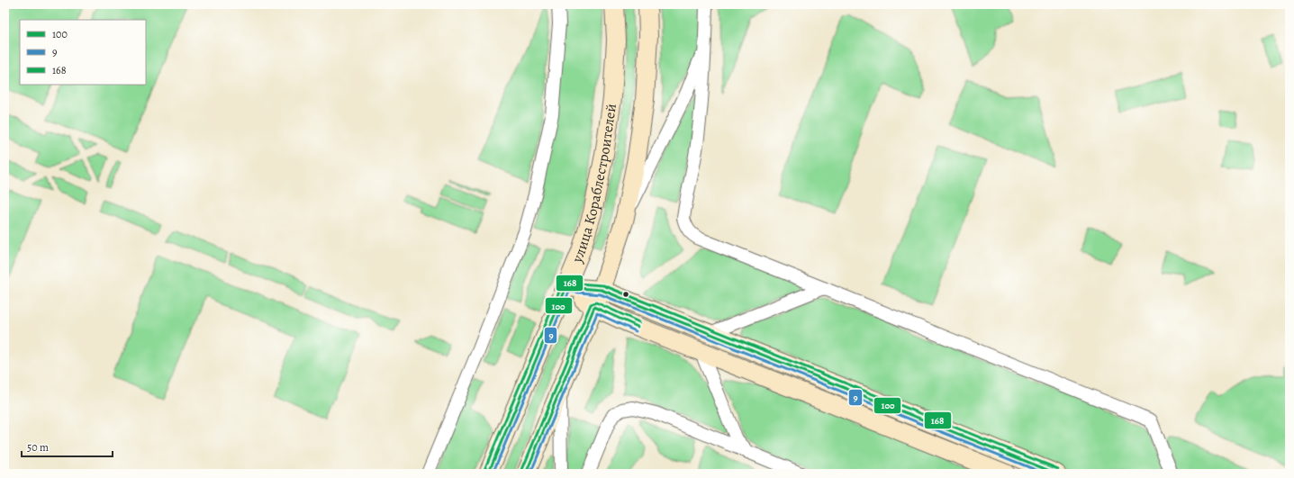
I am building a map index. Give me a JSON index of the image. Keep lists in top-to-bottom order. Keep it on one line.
{"streets":{"main road":["улица Кораблестроителей"]},"lines":["transit line 168","transit line 100","transit line 9"],"legend":["100","9","168"],"scale_bar":"50 m"}
